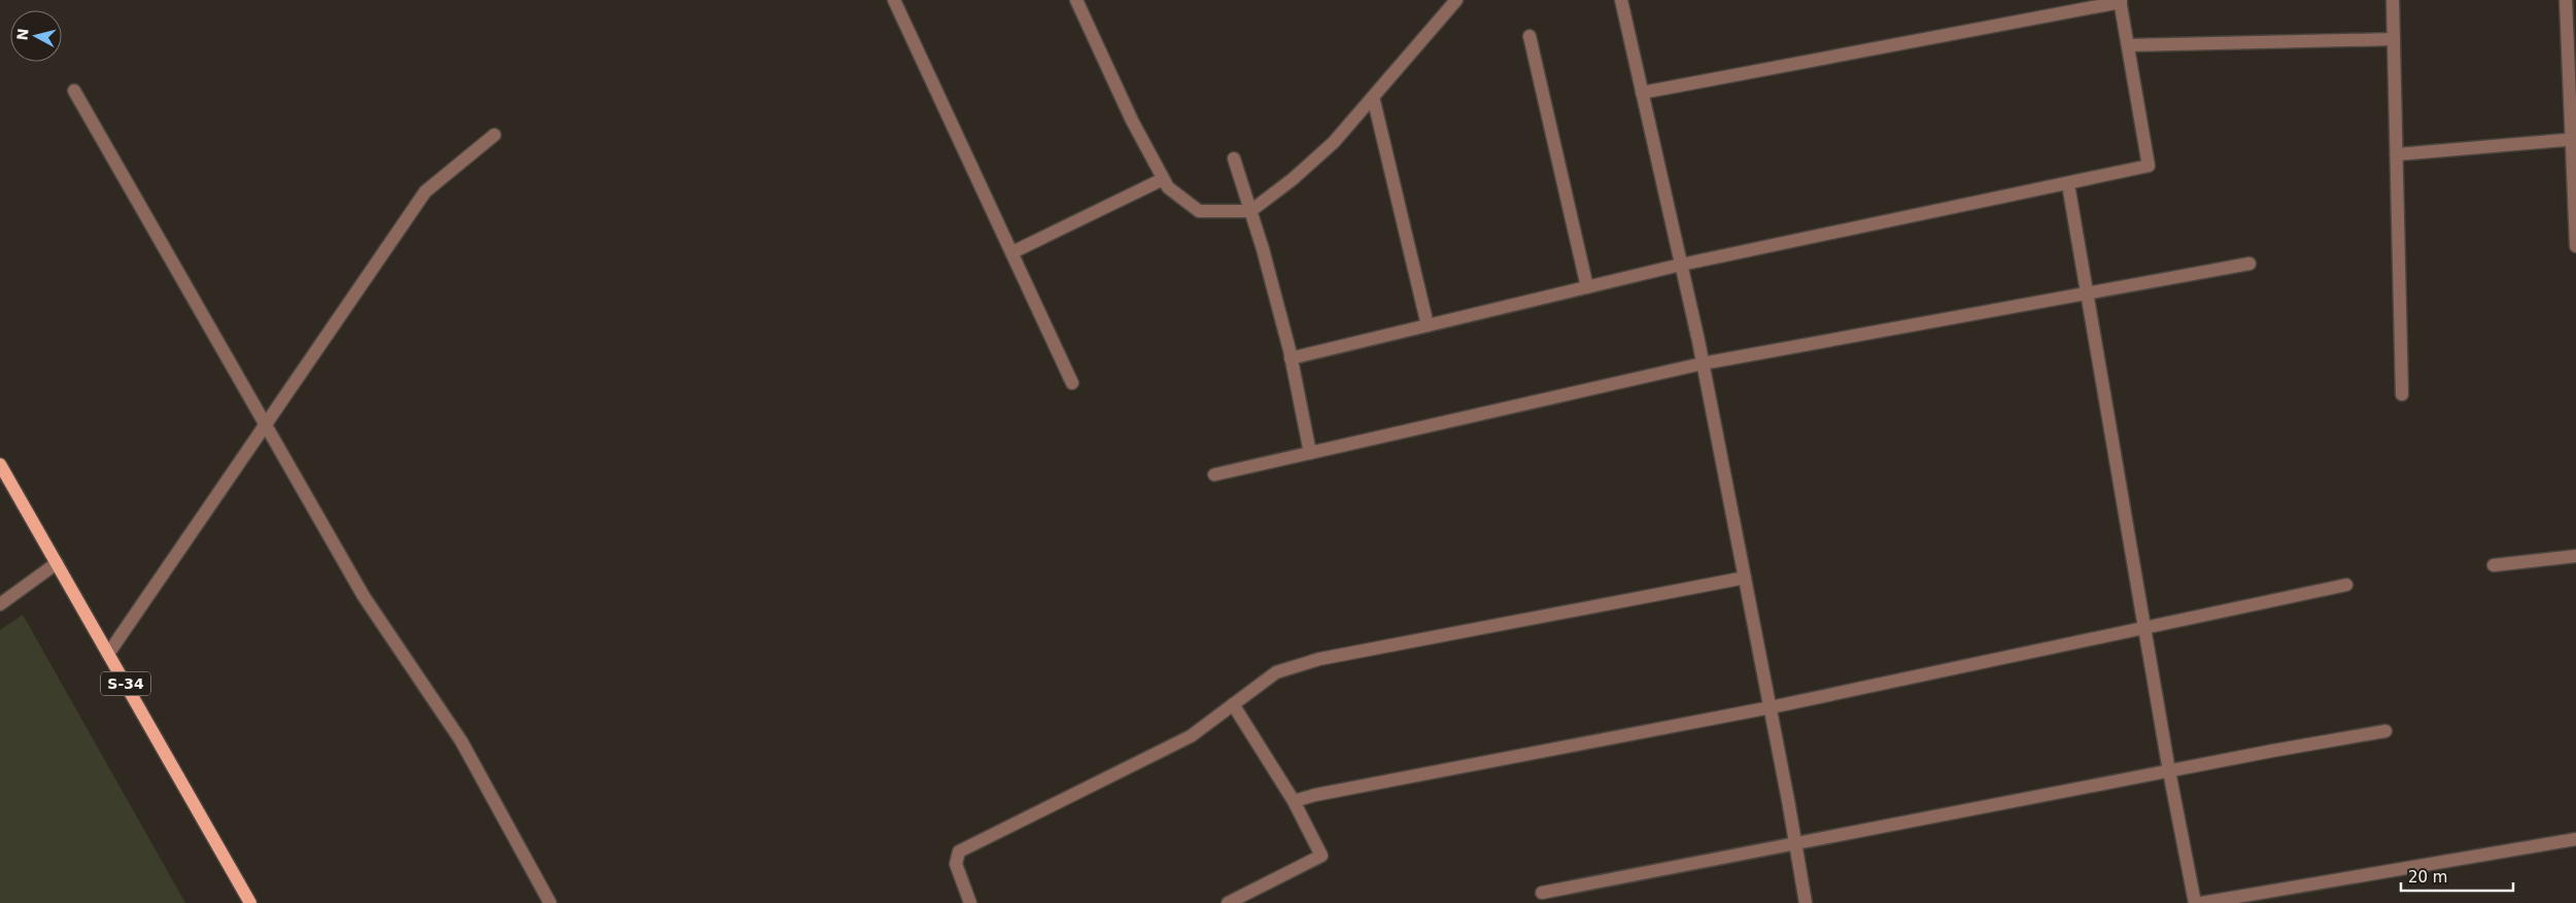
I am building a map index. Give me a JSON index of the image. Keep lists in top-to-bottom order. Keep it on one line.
{"streets":{"main road":["S-34"]},"scale_bar":"20 m","north":"left"}
